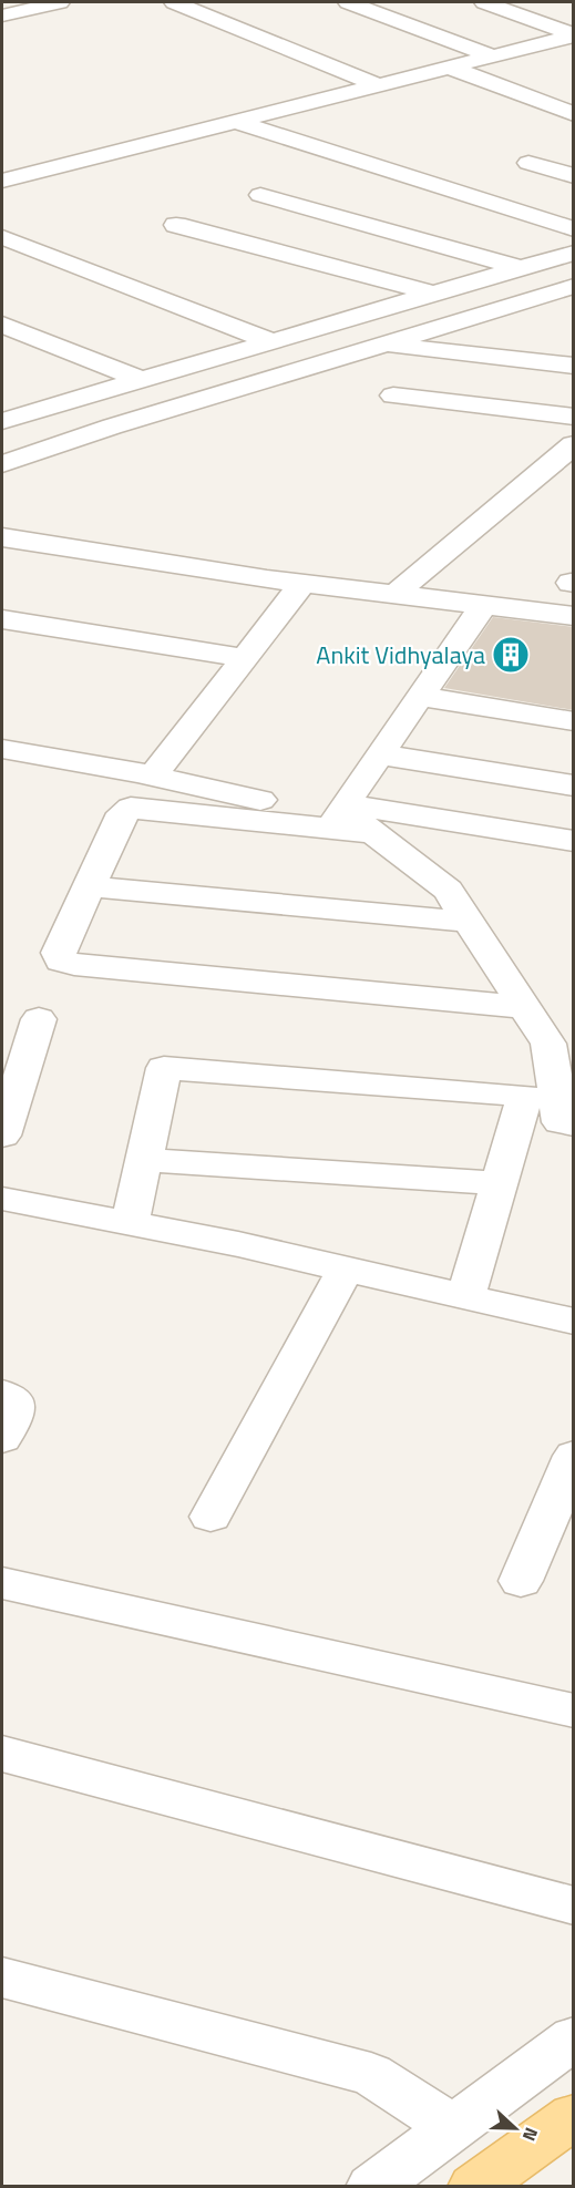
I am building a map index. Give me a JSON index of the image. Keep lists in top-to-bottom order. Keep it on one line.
{"places":{"building":["Ankit Vidhyalaya"]},"north":"right"}
